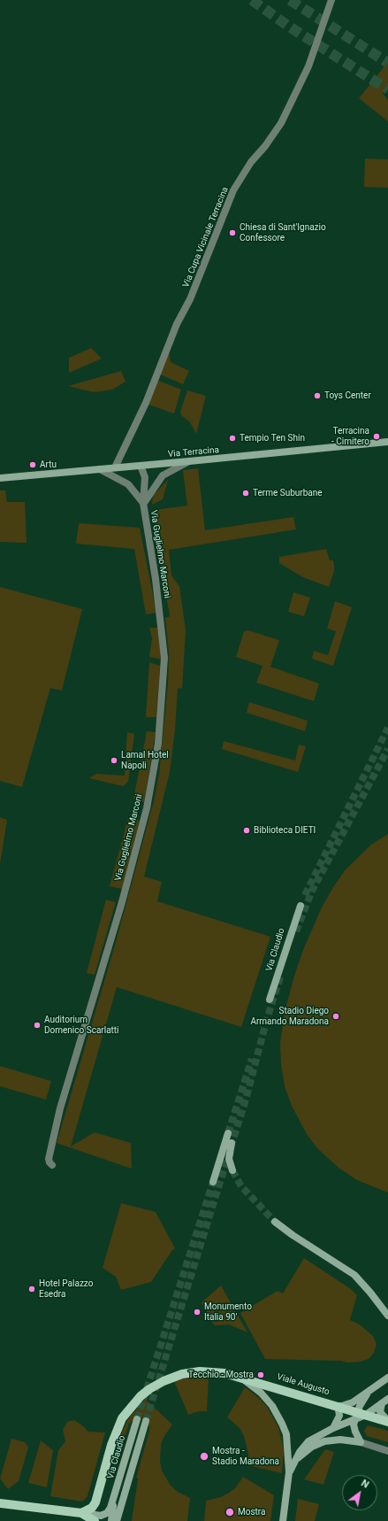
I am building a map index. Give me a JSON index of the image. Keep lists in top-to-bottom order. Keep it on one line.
{"streets":{"main road":["Via Terracina","Via Claudio","Viale Augusto"],"street":["Via Cupa Vicinale Terracina","Via Guglielmo Marconi"]},"crossings":[["Via Cupa Vicinale Terracina","Via Terracina"],["Via Terracina","Via Guglielmo Marconi"]],"places":["Chiesa di Sant'Ignazio Confessore","Toys Center","Terracina - Cimitero","Tempio Ten Shin","Artu","Terme Suburbane","Lamal Hotel Napoli","Biblioteca DIETI","Stadio Diego Armando Maradona","Auditorium Domenico Scarlatti","Hotel Palazzo Esedra","Monumento Italia 90'","Tecchio - Mostra","Mostra - Stadio Maradona","Mostra"],"north":"top right"}
